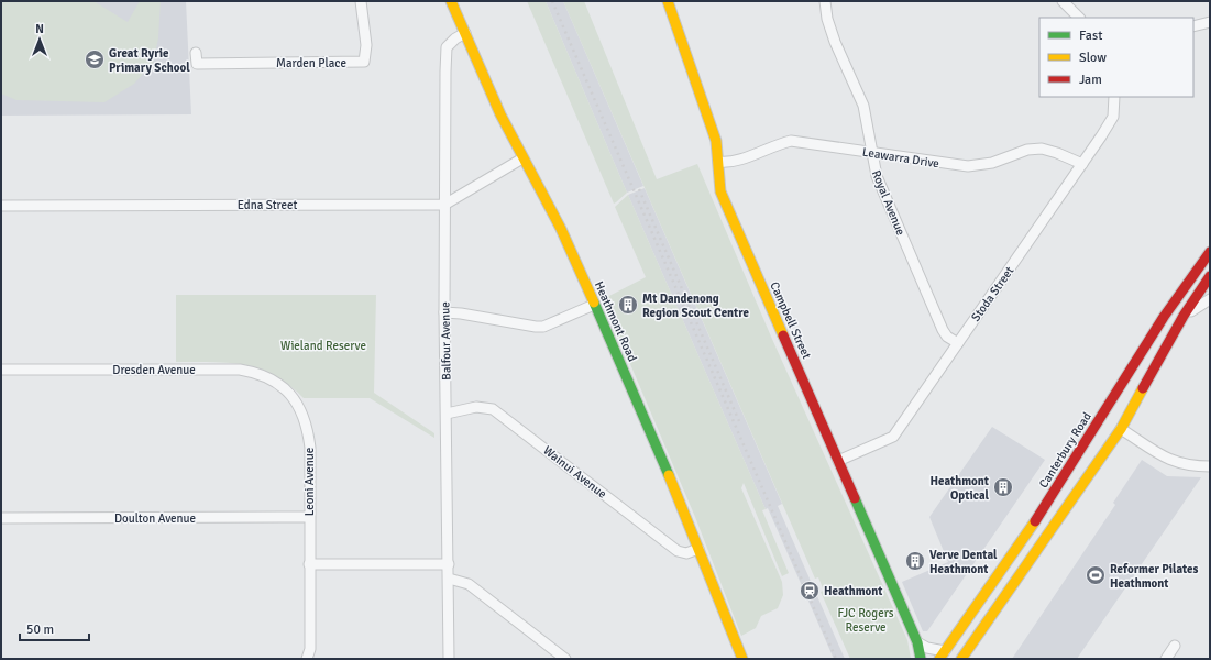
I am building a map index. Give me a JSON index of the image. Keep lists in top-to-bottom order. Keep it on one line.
{"streets":{"street":["Marden Place","Leawarra Drive","Royal Avenue","Edna Street","Stoda Street","Campbell Street","Heathmont Road","Balfour Avenue","Dresden Avenue","Canterbury Road","Wainui Avenue","Leoni Avenue","Doulton Avenue"]},"crossings":[["Leawarra Drive","Royal Avenue"],["Leawarra Drive","Stoda Street"],["Leawarra Drive","Campbell Street"],["Royal Avenue","Stoda Street"],["Edna Street","Balfour Avenue"],["Stoda Street","Campbell Street"],["Heathmont Road","Balfour Avenue"],["Heathmont Road","Wainui Avenue"],["Balfour Avenue","Wainui Avenue"],["Dresden Avenue","Leoni Avenue"],["Leoni Avenue","Doulton Avenue"]],"parks":["Wieland Reserve","FJC Rogers Reserve"],"places":{"school or university":["Great Ryrie Primary School"],"building":["Mt Dandenong Region Scout Centre","Heathmont Optical","Verve Dental Heathmont"],"sports":["Reformer Pilates Heathmont"],"station":["Heathmont"]},"legend":["Fast","Slow","Jam"],"scale_bar":"50 m","north":"top"}
